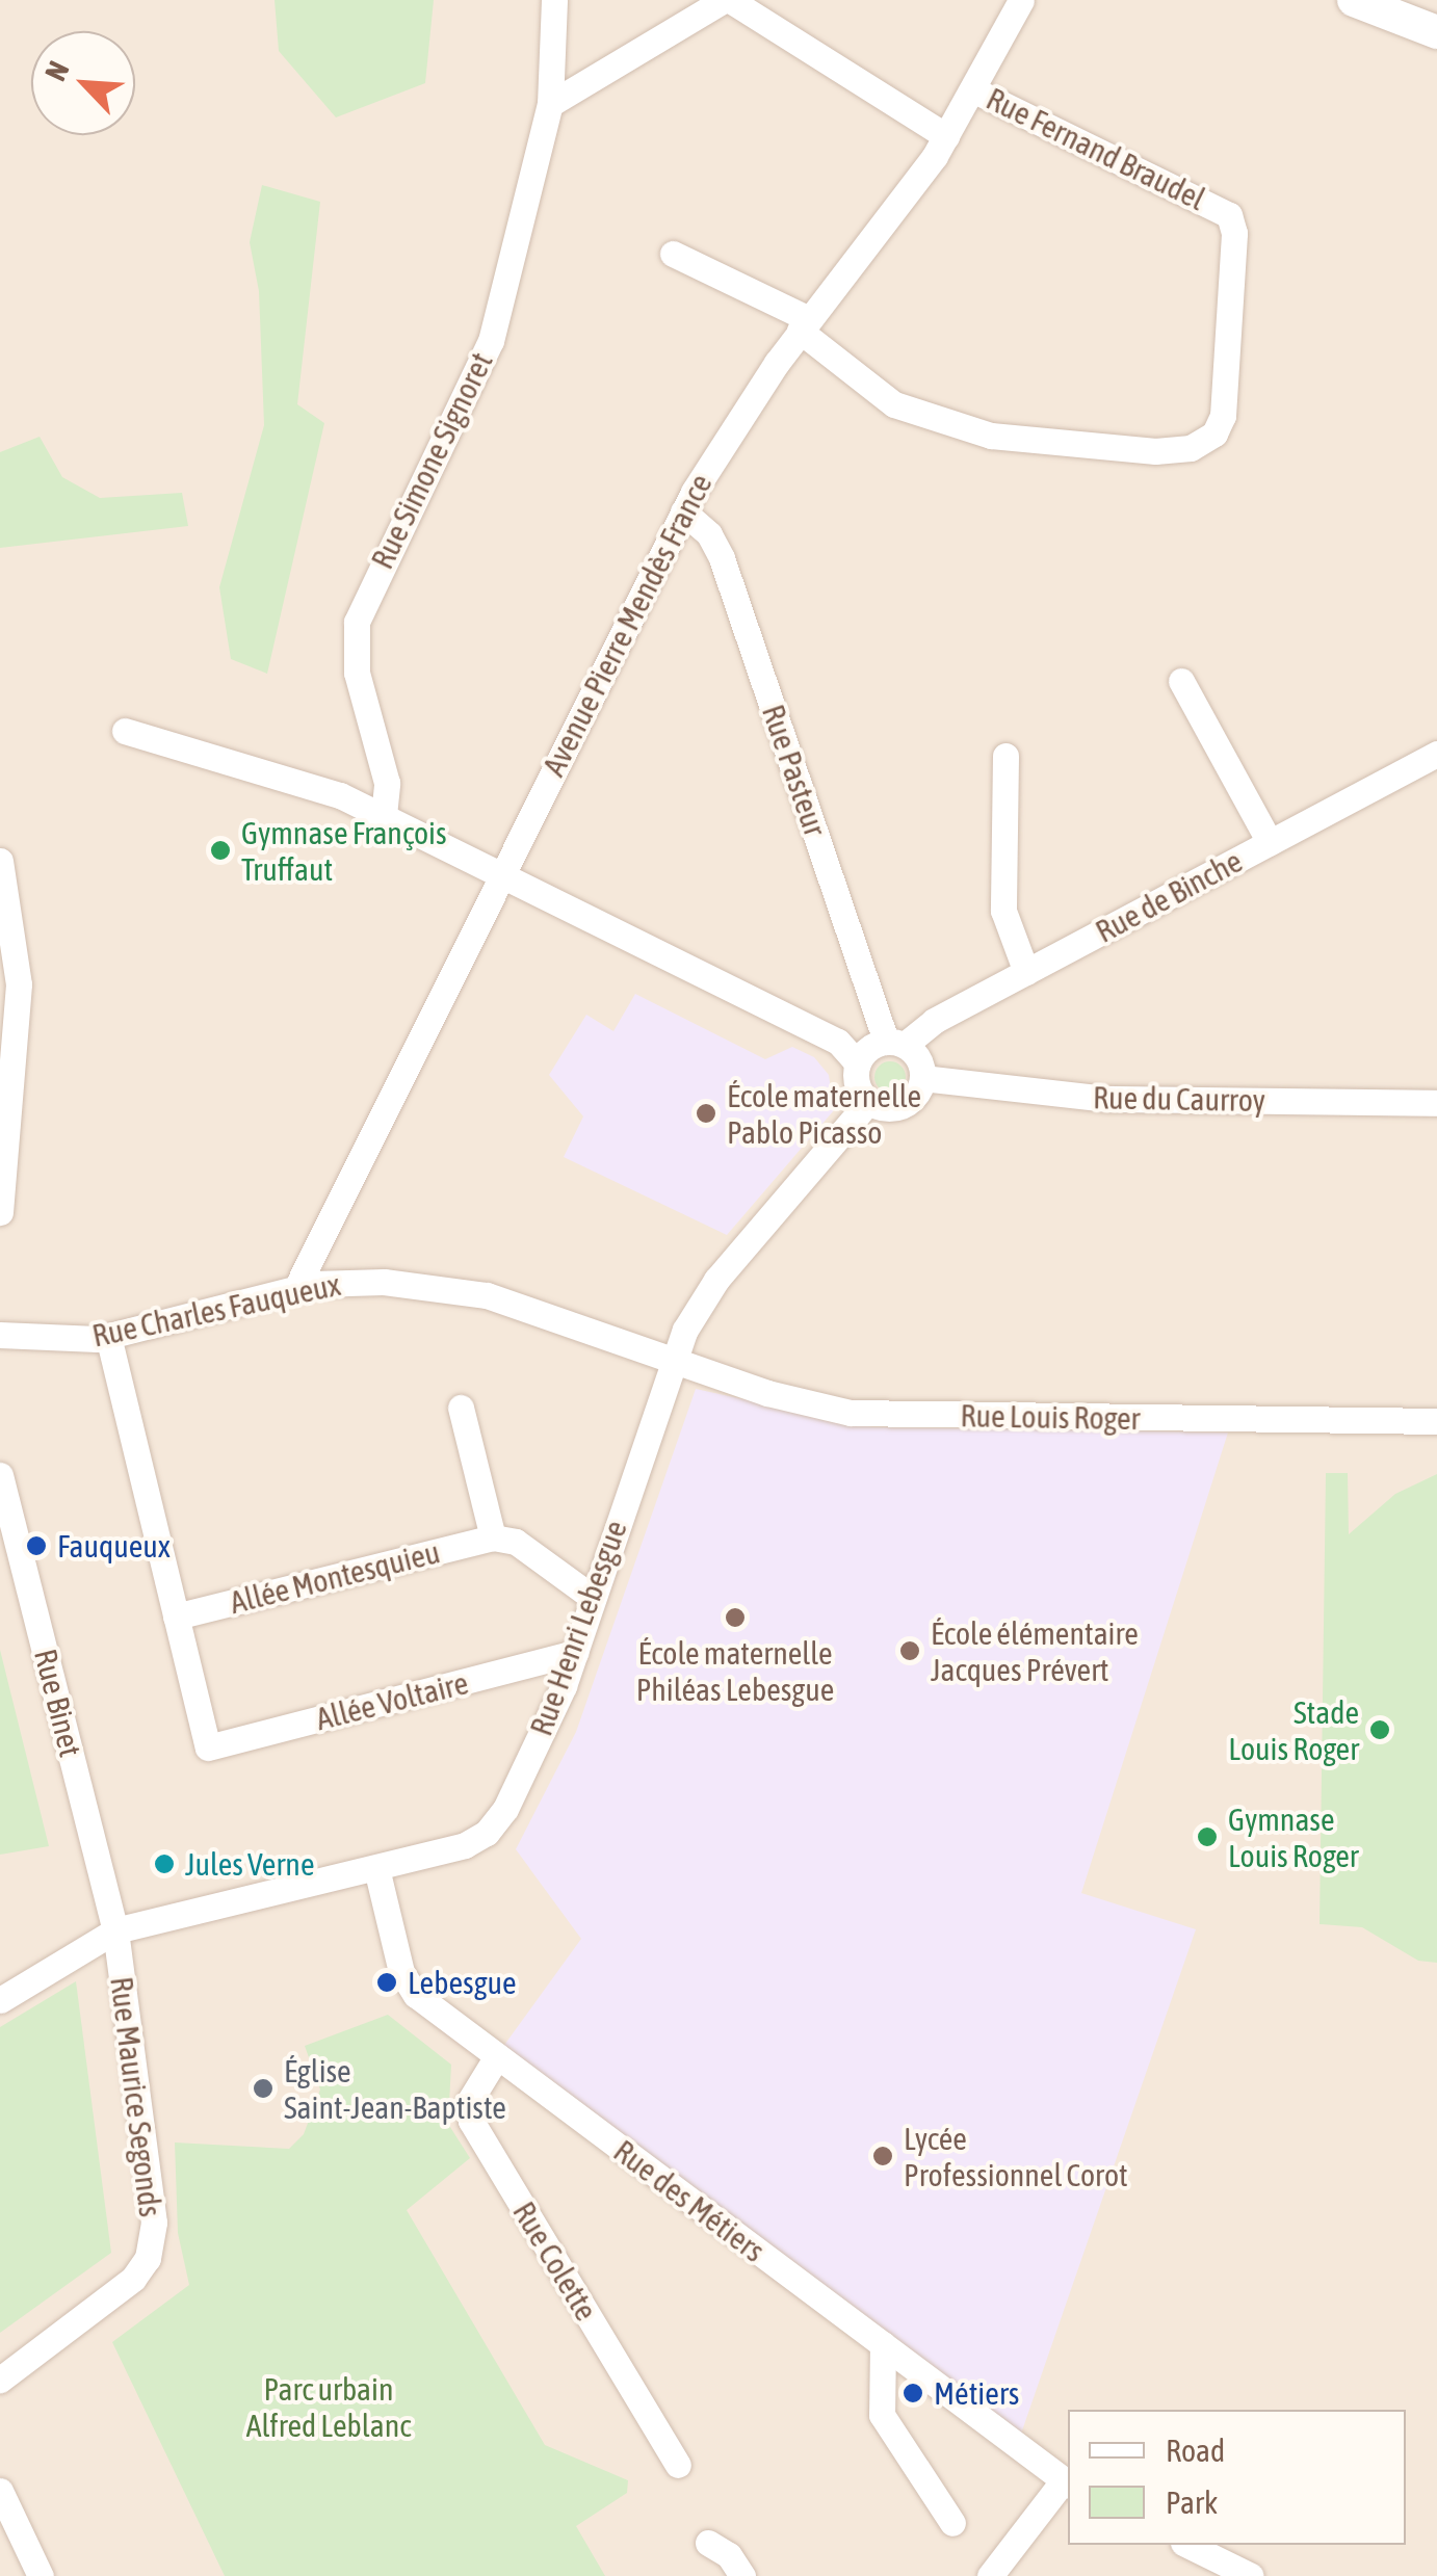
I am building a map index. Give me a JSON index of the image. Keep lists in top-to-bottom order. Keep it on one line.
{"streets":{"street":["Rue Fernand Braudel","Rue Simone Signoret","Avenue Pierre Mendès France","Rue Pasteur","Rue de Binche","Rue du Caurroy","Rue Charles Fauqueux","Rue Louis Roger","Allée Montesquieu","Rue Henri Lebesgue","Allée Voltaire","Rue Binet","Rue Maurice Segonds","Rue des Métiers","Rue Colette"]},"crossings":[["Rue Fernand Braudel","Avenue Pierre Mendès France"],["Avenue Pierre Mendès France","Rue Pasteur"],["Avenue Pierre Mendès France","Rue Charles Fauqueux"],["Rue Pasteur","Rue de Binche"],["Rue Pasteur","Rue du Caurroy"],["Rue Pasteur","Rue Henri Lebesgue"],["Rue de Binche","Rue du Caurroy"],["Rue de Binche","Rue Henri Lebesgue"],["Rue du Caurroy","Rue Henri Lebesgue"],["Rue Charles Fauqueux","Rue Louis Roger"],["Rue Charles Fauqueux","Rue Henri Lebesgue"],["Rue Louis Roger","Rue Henri Lebesgue"],["Allée Montesquieu","Allée Voltaire"],["Rue Henri Lebesgue","Allée Voltaire"],["Rue Henri Lebesgue","Rue Binet"],["Rue Henri Lebesgue","Rue Maurice Segonds"],["Rue Henri Lebesgue","Rue des Métiers"],["Rue Binet","Rue Maurice Segonds"],["Rue des Métiers","Rue Colette"]],"parks":["Parc urbain Alfred Leblanc"],"places":["Gymnase François Truffaut","École maternelle Pablo Picasso","Fauqueux","École maternelle Philéas Lebesgue","École élémentaire Jacques Prévert","Stade Louis Roger","Gymnase Louis Roger","Jules Verne","Lebesgue","Église Saint-Jean-Baptiste","Lycée Professionnel Corot","Métiers"],"legend":["Road","Park"],"north":"top left"}
